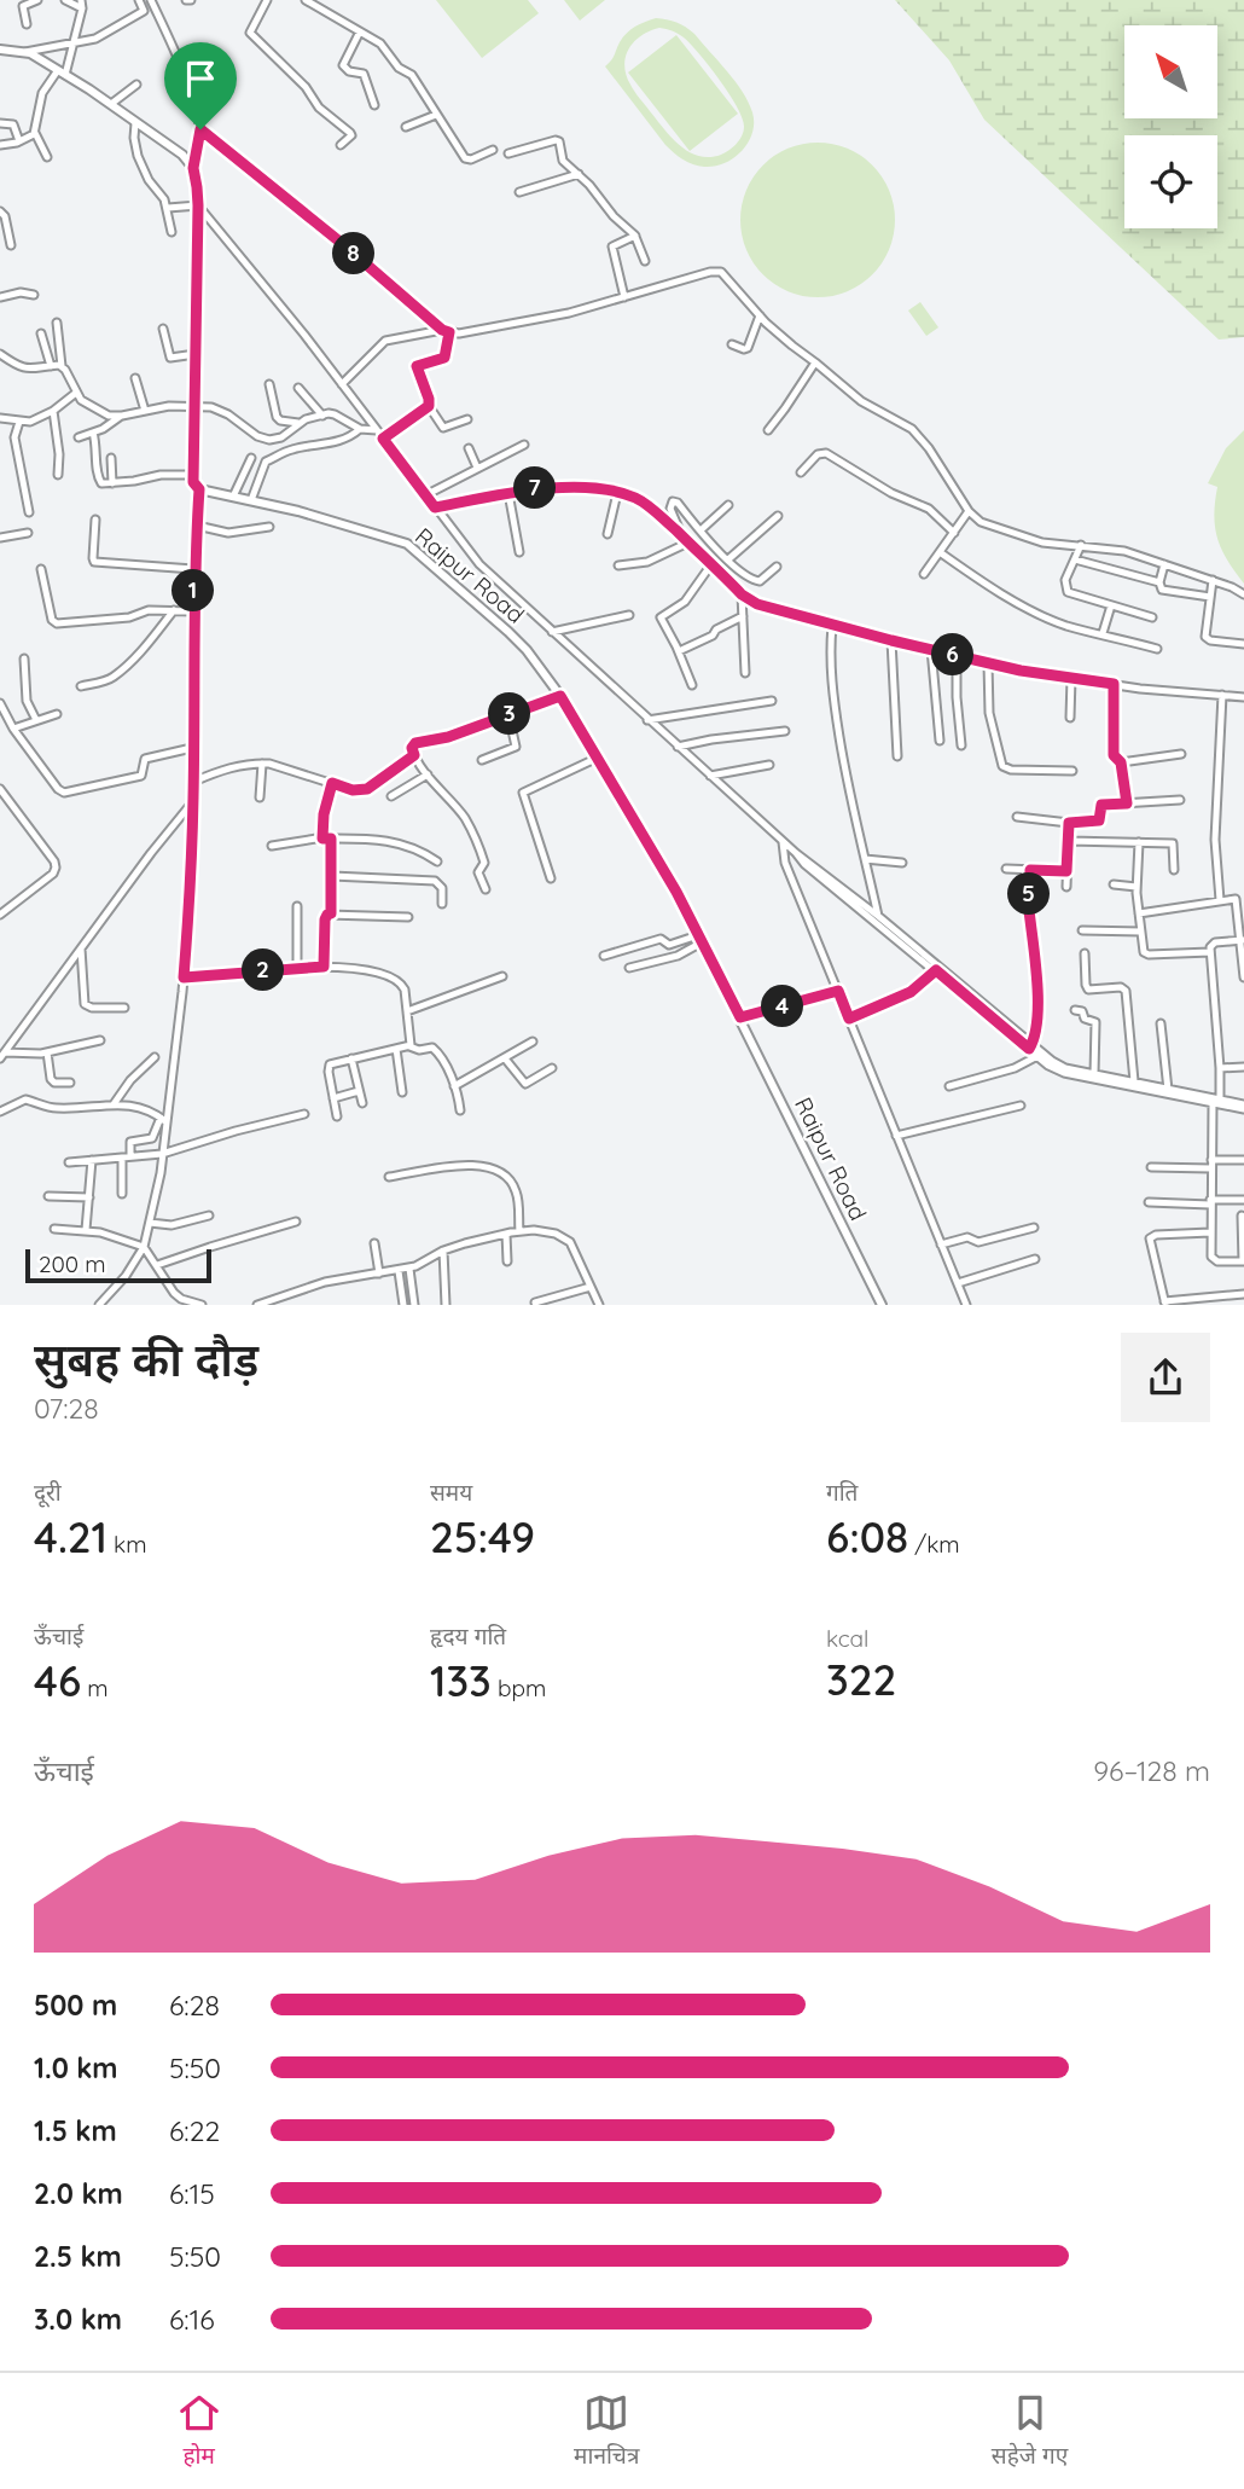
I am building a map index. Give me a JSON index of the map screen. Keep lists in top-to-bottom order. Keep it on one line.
{"streets":{"main road":["Raipur Road"]},"scale_bar":"200 m","north":"top left","page":{"pins":["8","7","1","6","3","5","2","4"],"scale":"200 m","heading":["सुबह की दौड़","07:28"],"stats":[["दूरी","4.21 km"],["समय","25:49"],["गति","6:08 /km"],["ऊँचाई","46 m"],["हृदय गति","133 bpm"],["kcal","322"]],"chart":["ऊँचाई","96–128 m"],"list":[{"name":"500 m","note":"6:28"},{"name":"1.0 km","note":"5:50"},{"name":"1.5 km","note":"6:22"},{"name":"2.0 km","note":"6:15"},{"name":"2.5 km","note":"5:50"},{"name":"3.0 km","note":"6:16"}],"tabs":["होम","मानचित्र","सहेजे गए"]}}
